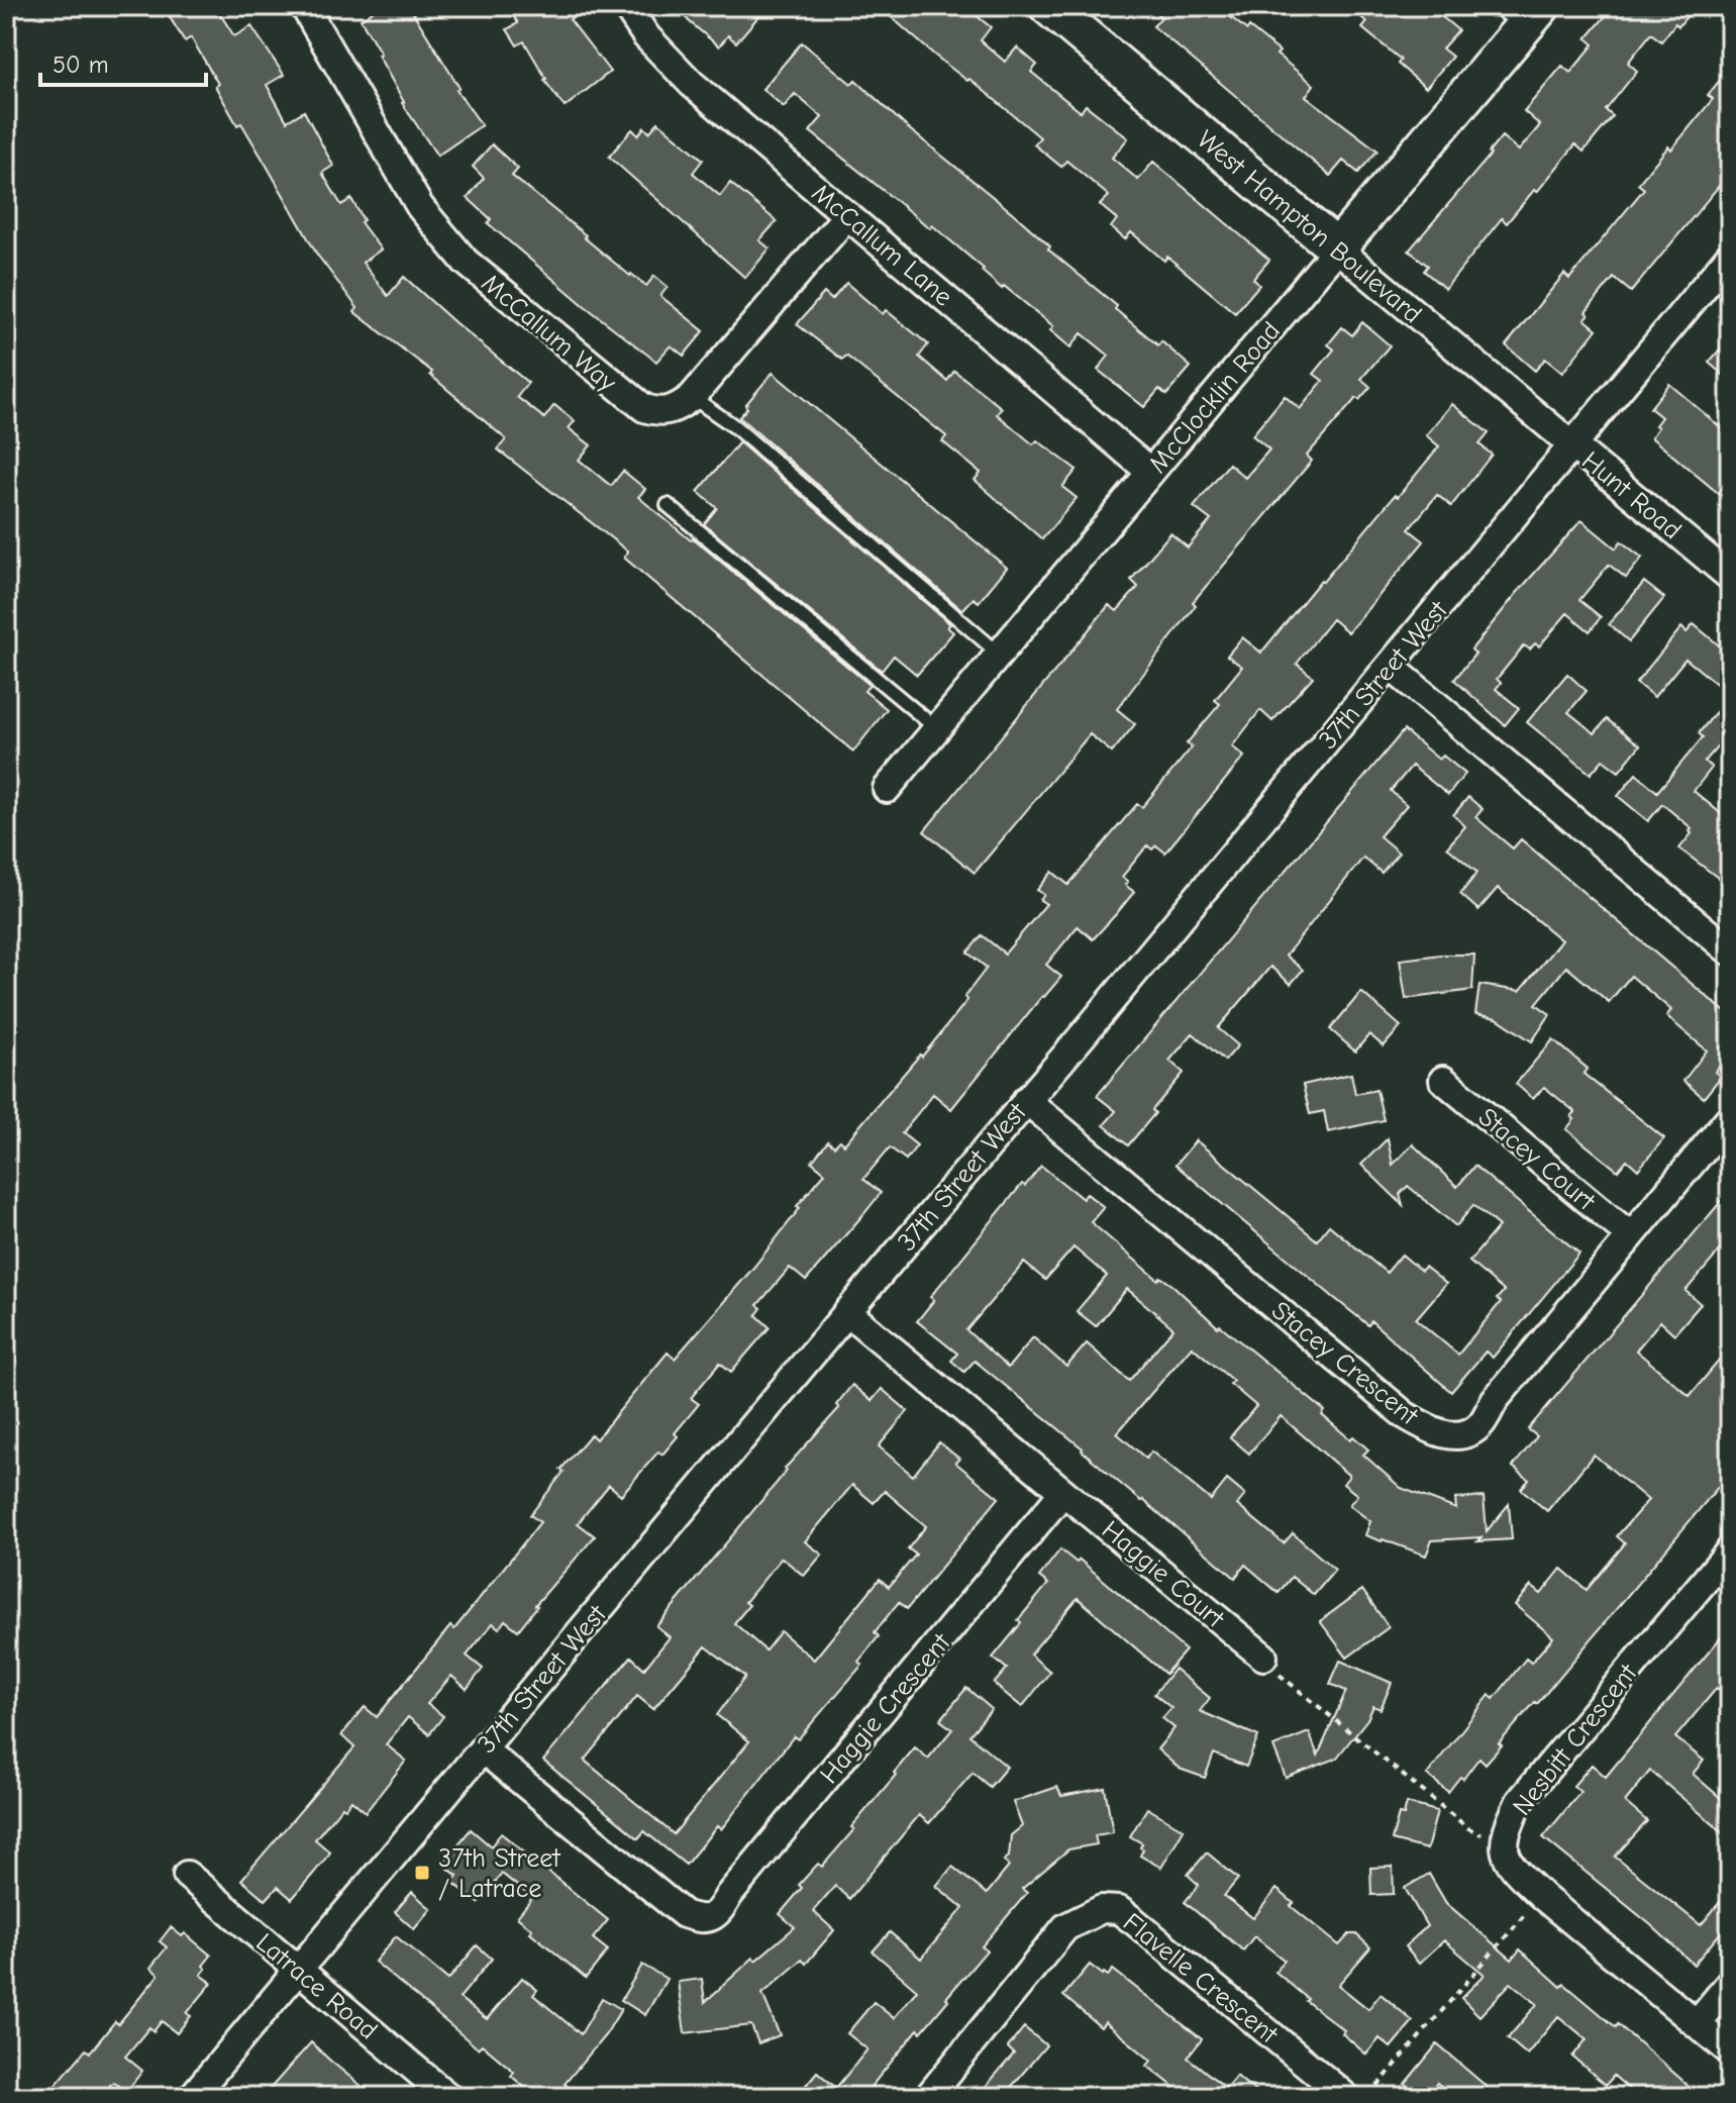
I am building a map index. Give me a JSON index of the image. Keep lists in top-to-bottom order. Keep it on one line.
{"streets":{"street":["West Hampton Boulevard","McCallum Lane","McCallum Way","McClocklin Road","Hunt Road","37th Street West","Stacey Court","Stacey Crescent","Haggie Court","Haggie Crescent","Nesbitt Crescent","Flavelle Crescent","Latrace Road"]},"crossings":[["West Hampton Boulevard","McClocklin Road"],["West Hampton Boulevard","Hunt Road"],["West Hampton Boulevard","37th Street West"],["McCallum Lane","McCallum Way"],["McCallum Lane","McClocklin Road"],["Hunt Road","37th Street West"],["37th Street West","Stacey Crescent"],["37th Street West","Haggie Crescent"],["37th Street West","Latrace Road"],["Stacey Court","Stacey Crescent"],["Haggie Court","Haggie Crescent"]],"places":{"transit":["37th Street / Latrace"]},"scale_bar":"50 m"}
